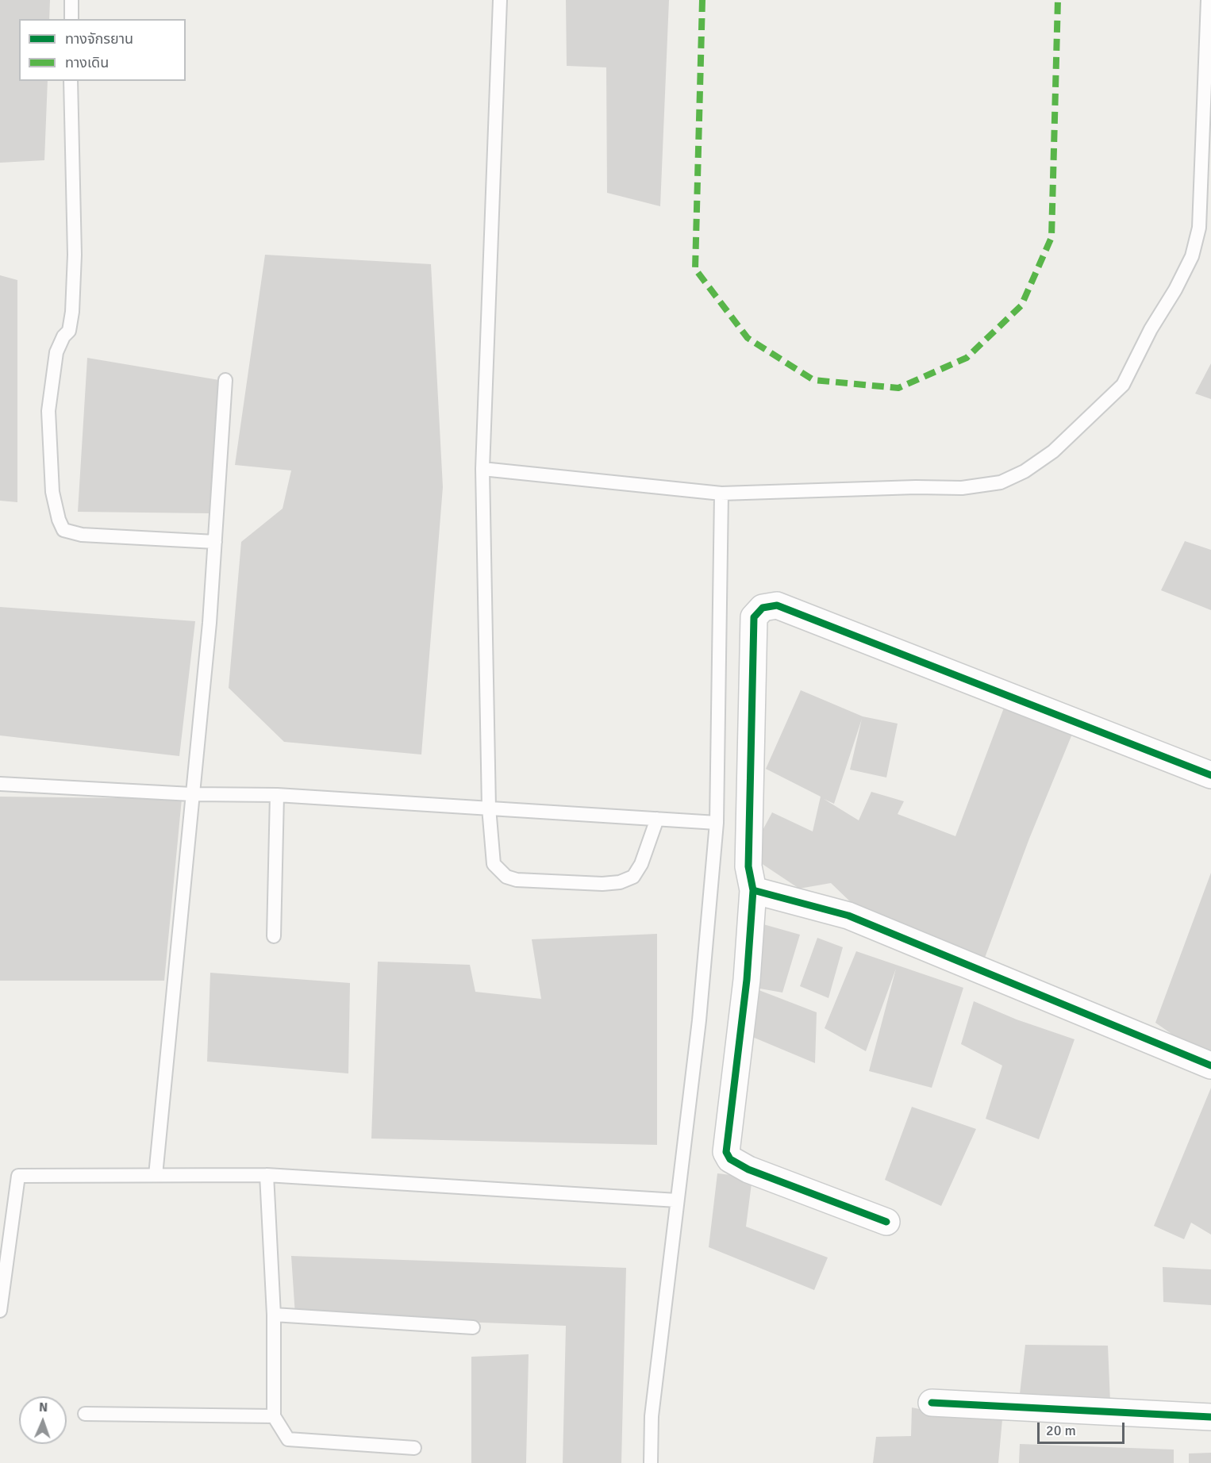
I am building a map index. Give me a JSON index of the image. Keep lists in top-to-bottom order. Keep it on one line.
{"legend":["ทางจักรยาน","ทางเดิน"],"scale_bar":"20 m","north":"top"}
